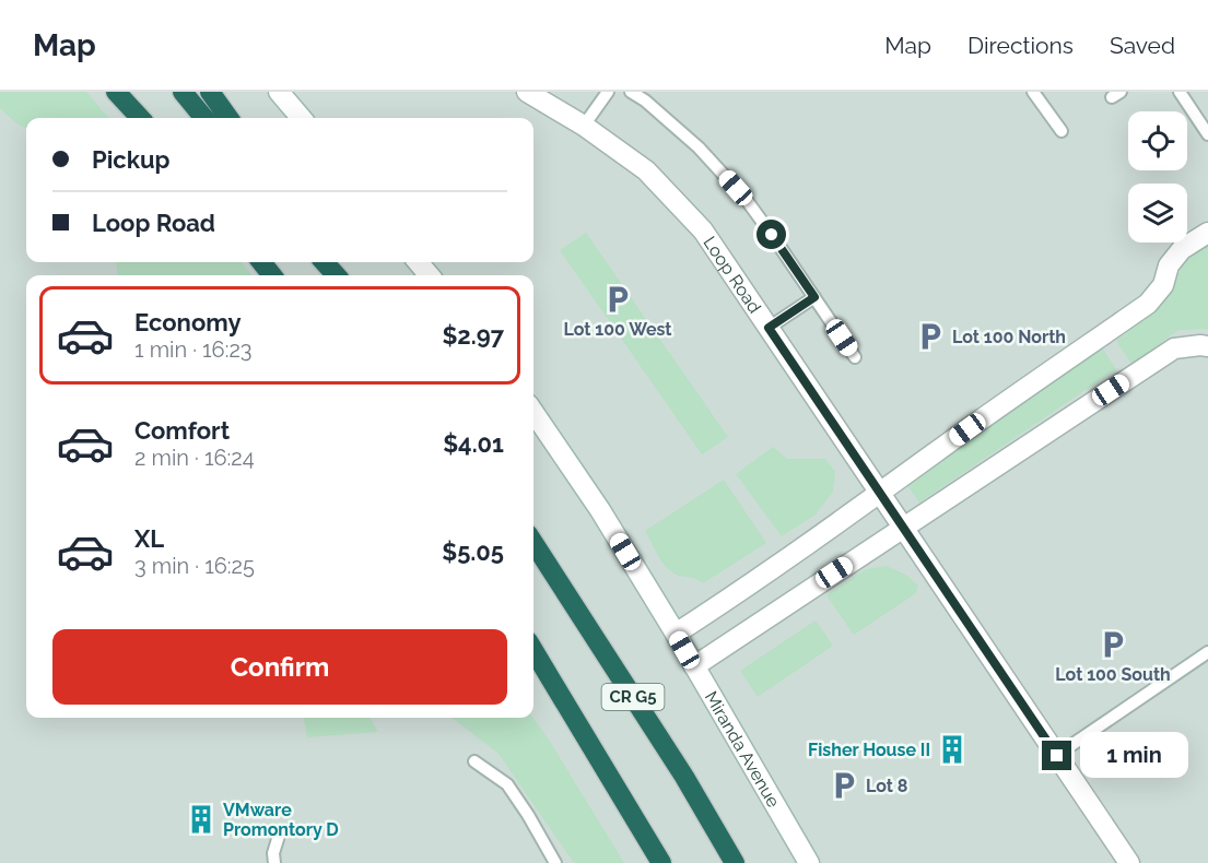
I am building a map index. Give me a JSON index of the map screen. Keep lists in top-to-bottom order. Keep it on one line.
{"streets":{"highway":["CR G5"],"street":["Loop Road","Miranda Avenue"]},"places":{"parking":["Lot 100 West","Lot 100 North","Lot 100 South","Lot 8"],"building":["Fisher House II","VMware Promontory D"]},"page":{"header":"Map","nav":["Map","Directions","Saved"],"banner":["Pickup","Loop Road"],"list":[{"name":"Economy","note":"1 min · 16:23","value":"$2.97"},{"name":"Comfort","note":"2 min · 16:24","value":"$4.01"},{"name":"XL","note":"3 min · 16:25","value":"$5.05"}],"buttons":"Confirm","bubble":"1 min"}}
